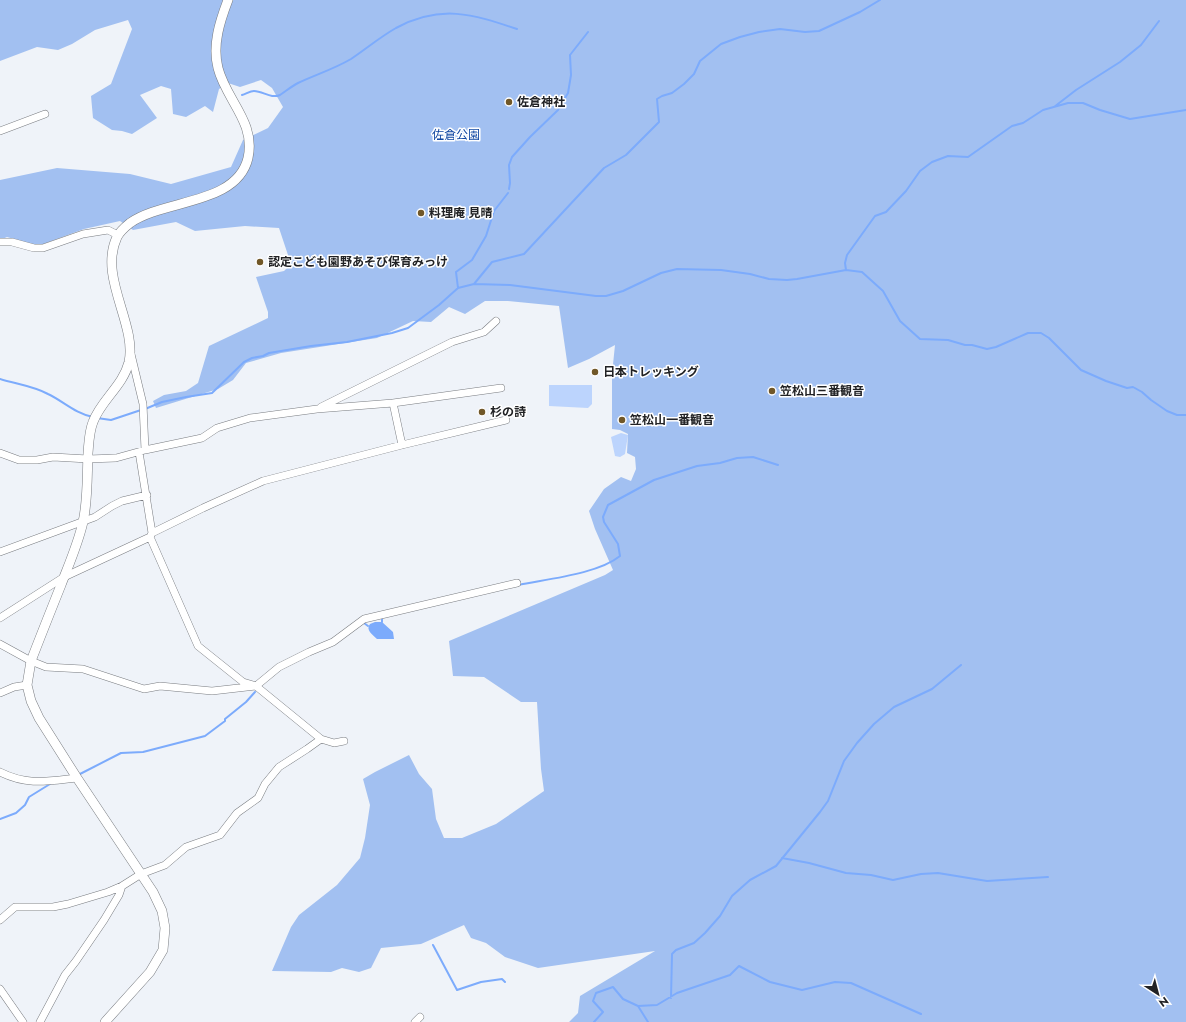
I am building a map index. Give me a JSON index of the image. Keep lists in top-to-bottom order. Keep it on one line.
{"parks":["佐倉公園"],"places":["佐倉神社","料理庵 見晴","認定こども園野あそび保育みっけ","日本トレッキング","笠松山三番観音","杉の詩","笠松山一番観音"],"north":"bottom right"}
